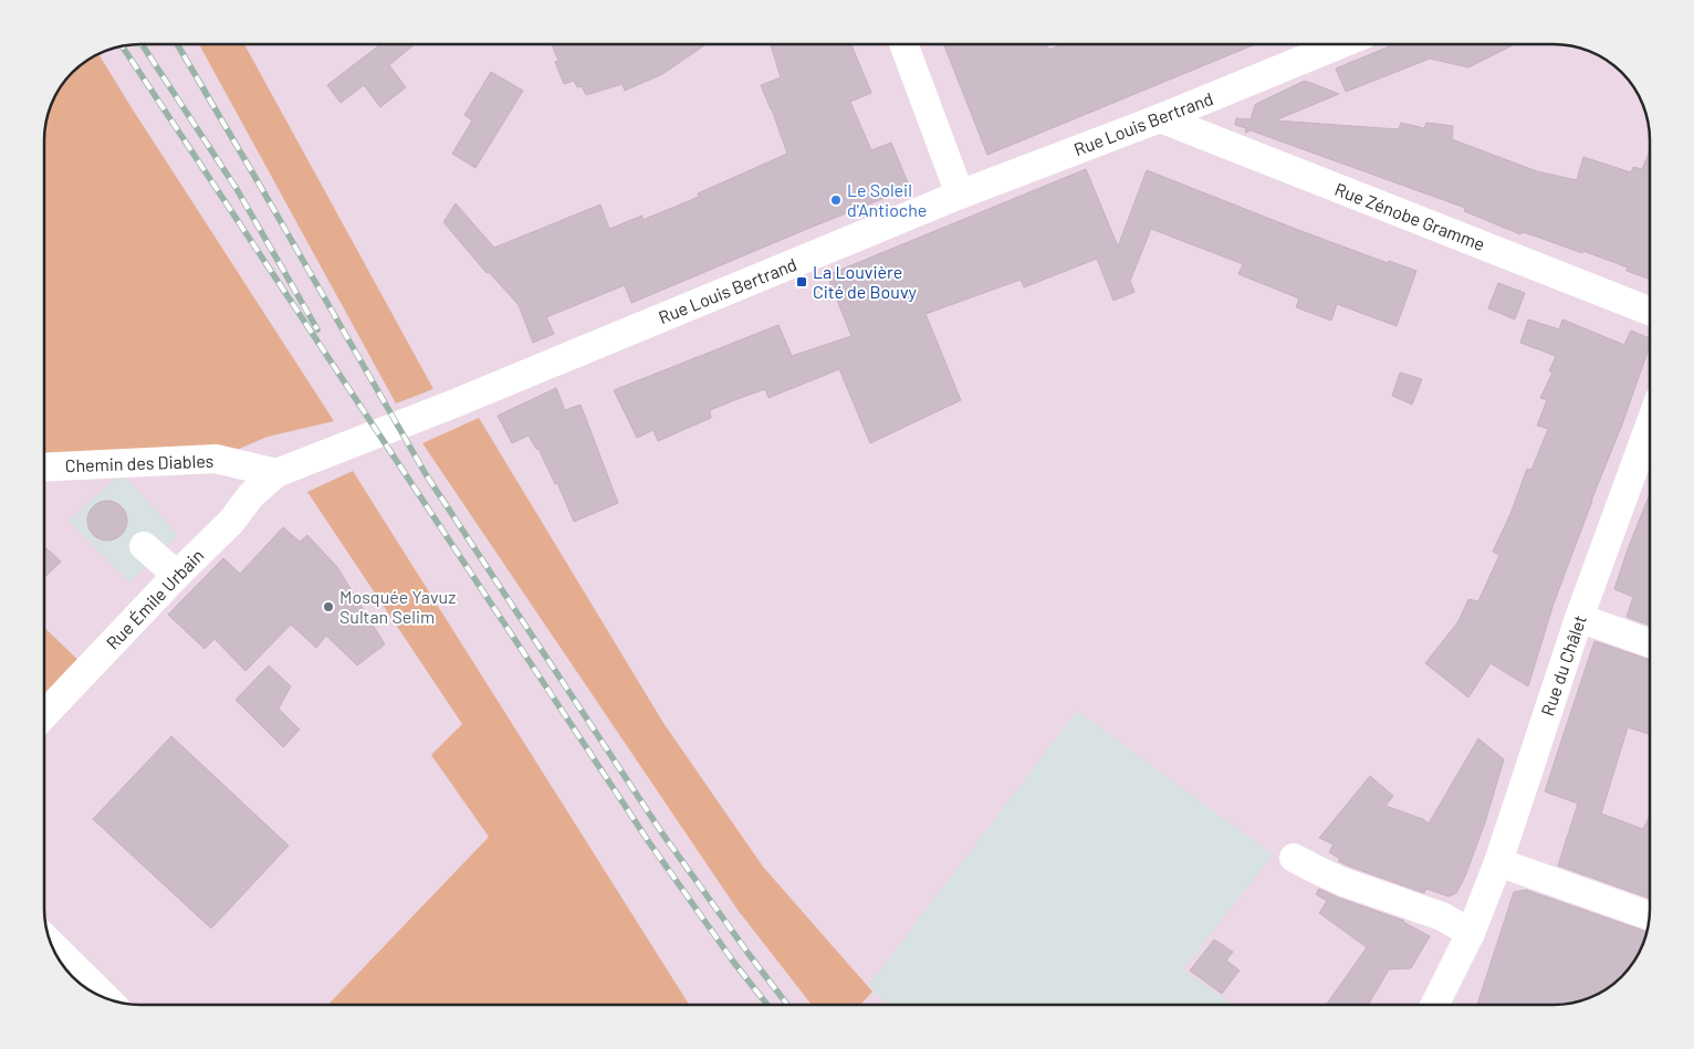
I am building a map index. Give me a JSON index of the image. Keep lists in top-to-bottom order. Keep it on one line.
{"streets":{"street":["Rue Louis Bertrand","Rue Zénobe Gramme","Chemin des Diables","Rue Émile Urbain","Rue du Châlet"]},"crossings":[["Rue Louis Bertrand","Rue Zénobe Gramme"],["Rue Louis Bertrand","Chemin des Diables"],["Rue Louis Bertrand","Rue Émile Urbain"],["Chemin des Diables","Rue Émile Urbain"]],"places":{"other":["Le Soleil d'Antioche","Mosquée Yavuz Sultan Selim"],"transit":["La Louvière Cité de Bouvy"]}}
